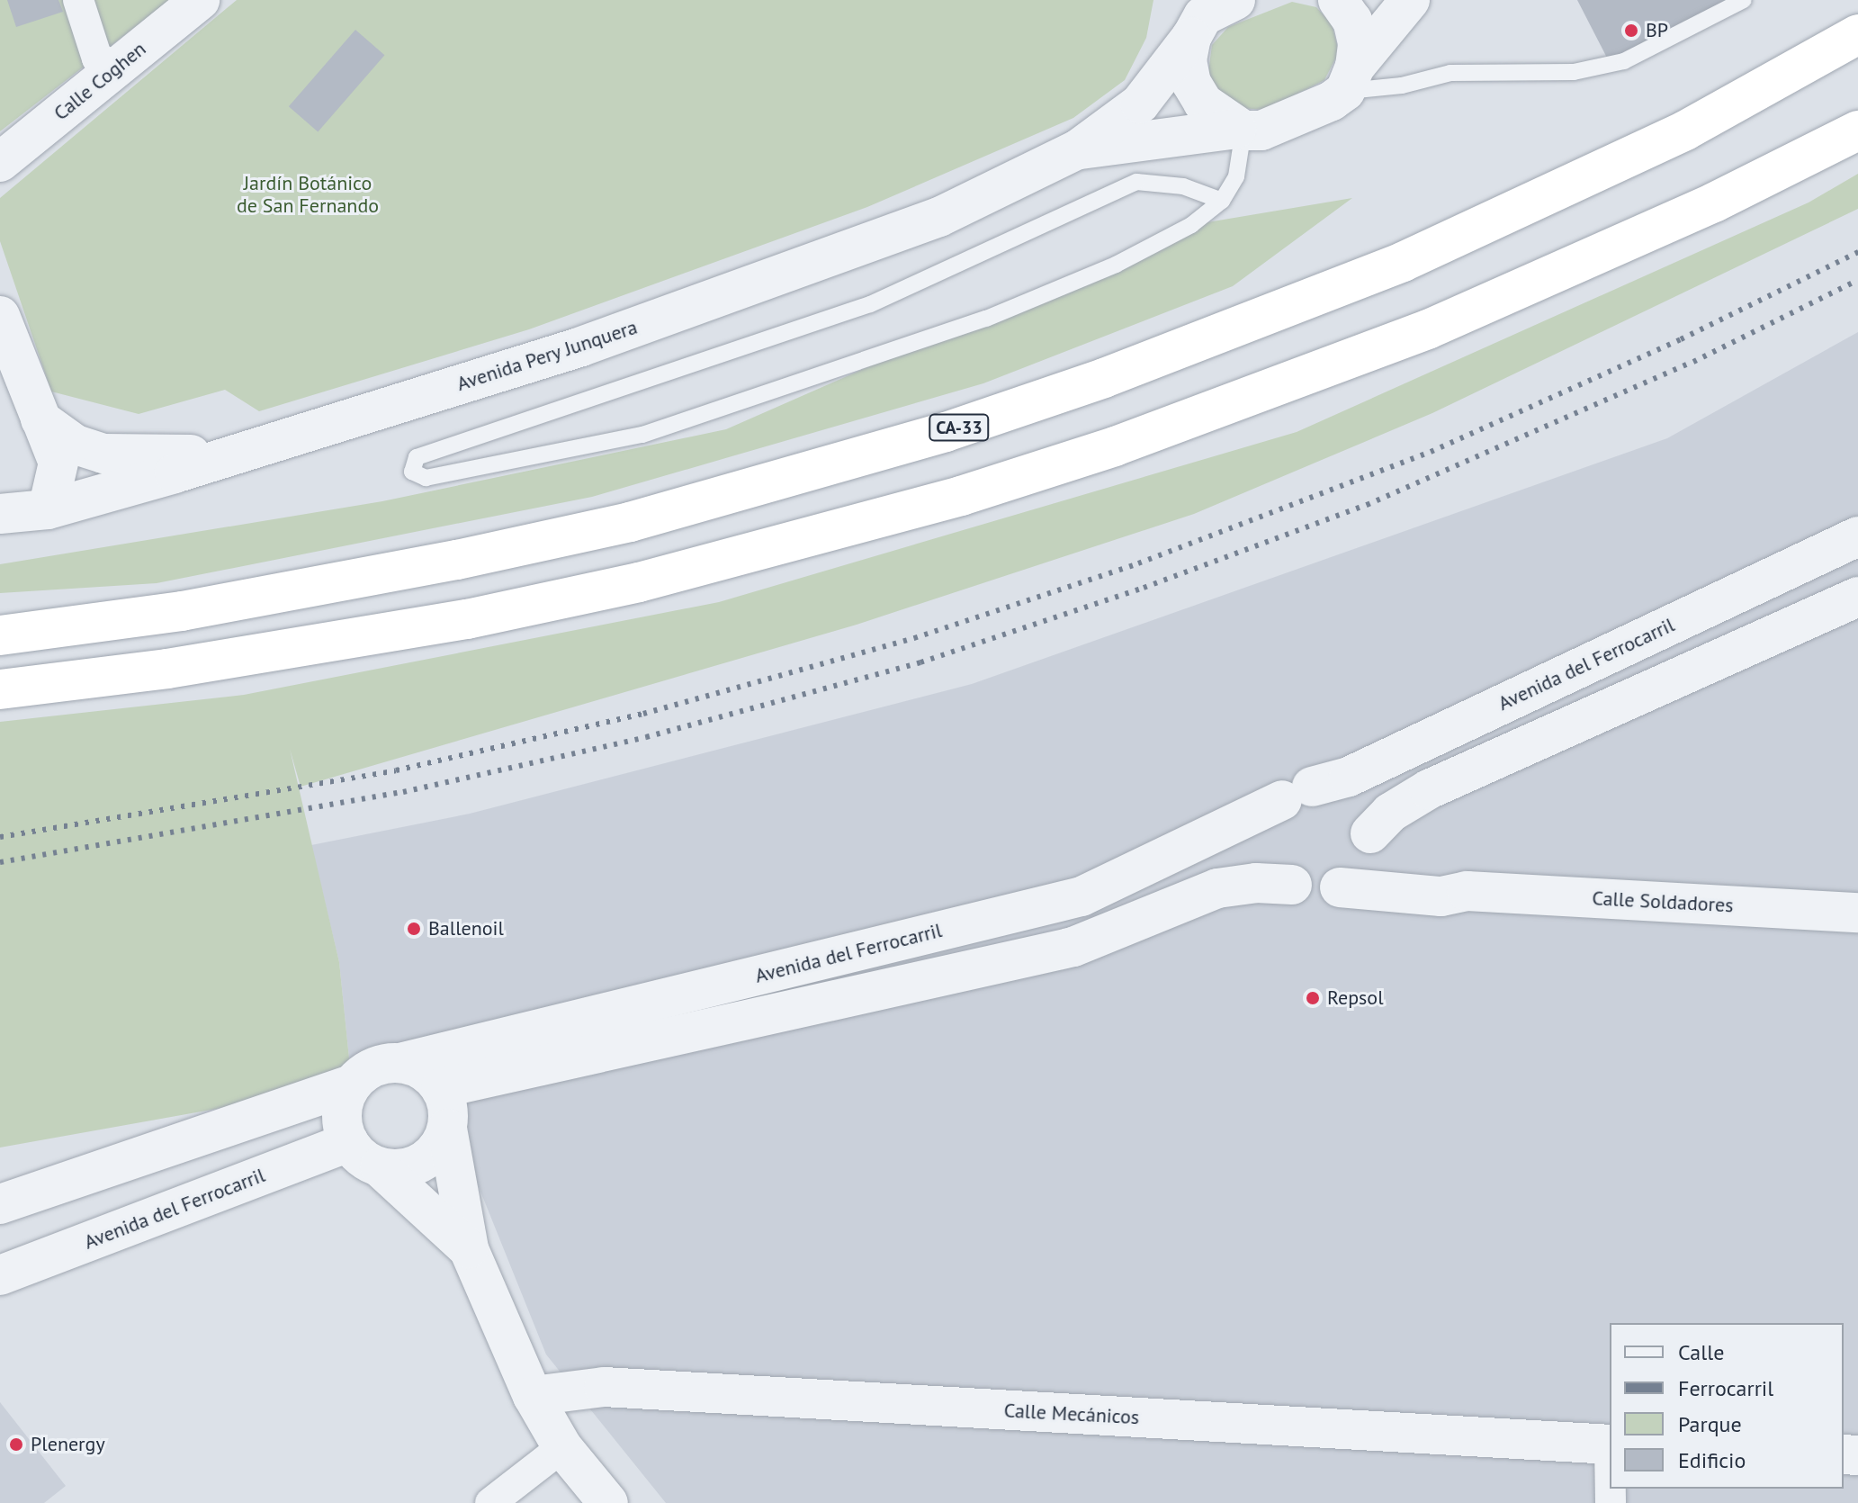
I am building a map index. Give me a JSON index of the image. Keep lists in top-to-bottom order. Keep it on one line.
{"streets":{"highway":["CA-33"],"street":["Calle Coghen","Avenida Pery Junquera","Avenida del Ferrocarril","Calle Soldadores","Calle Mecánicos"]},"crossings":[["Avenida del Ferrocarril","Calle Soldadores"]],"parks":["Jardín Botánico de San Fernando"],"places":["BP","Ballenoil","Repsol","Plenergy"],"legend":["Calle","Ferrocarril","Parque","Edificio"]}
